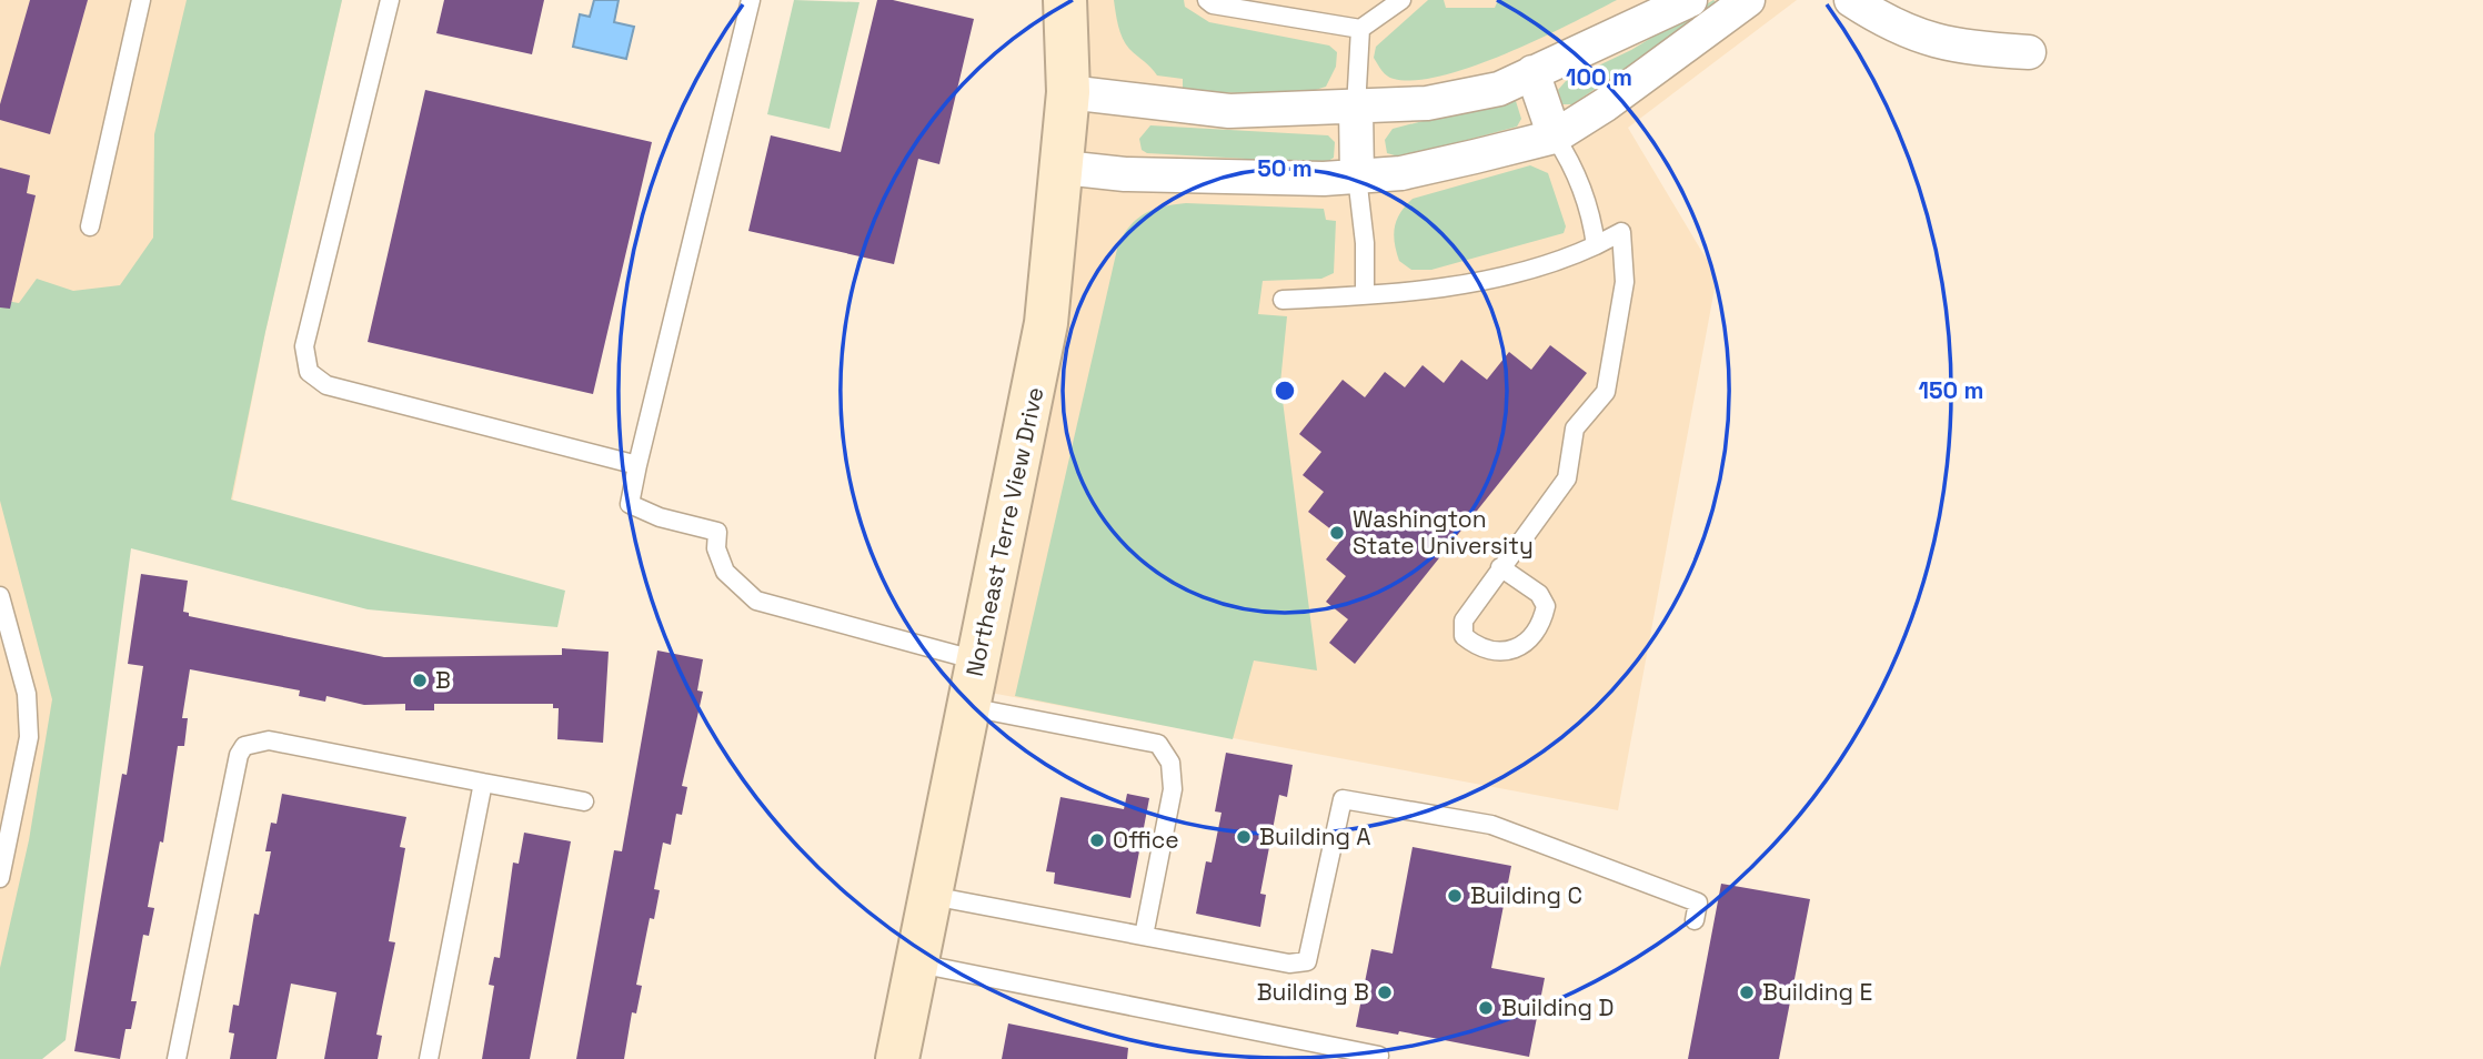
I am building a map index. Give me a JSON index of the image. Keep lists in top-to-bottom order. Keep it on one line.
{"streets":{"main road":["Northeast Terre View Drive"]},"places":["Washington State University","B","Building A","Office","Building C","Building B","Building E","Building D"],"rings":["100 m","50 m","150 m"]}
